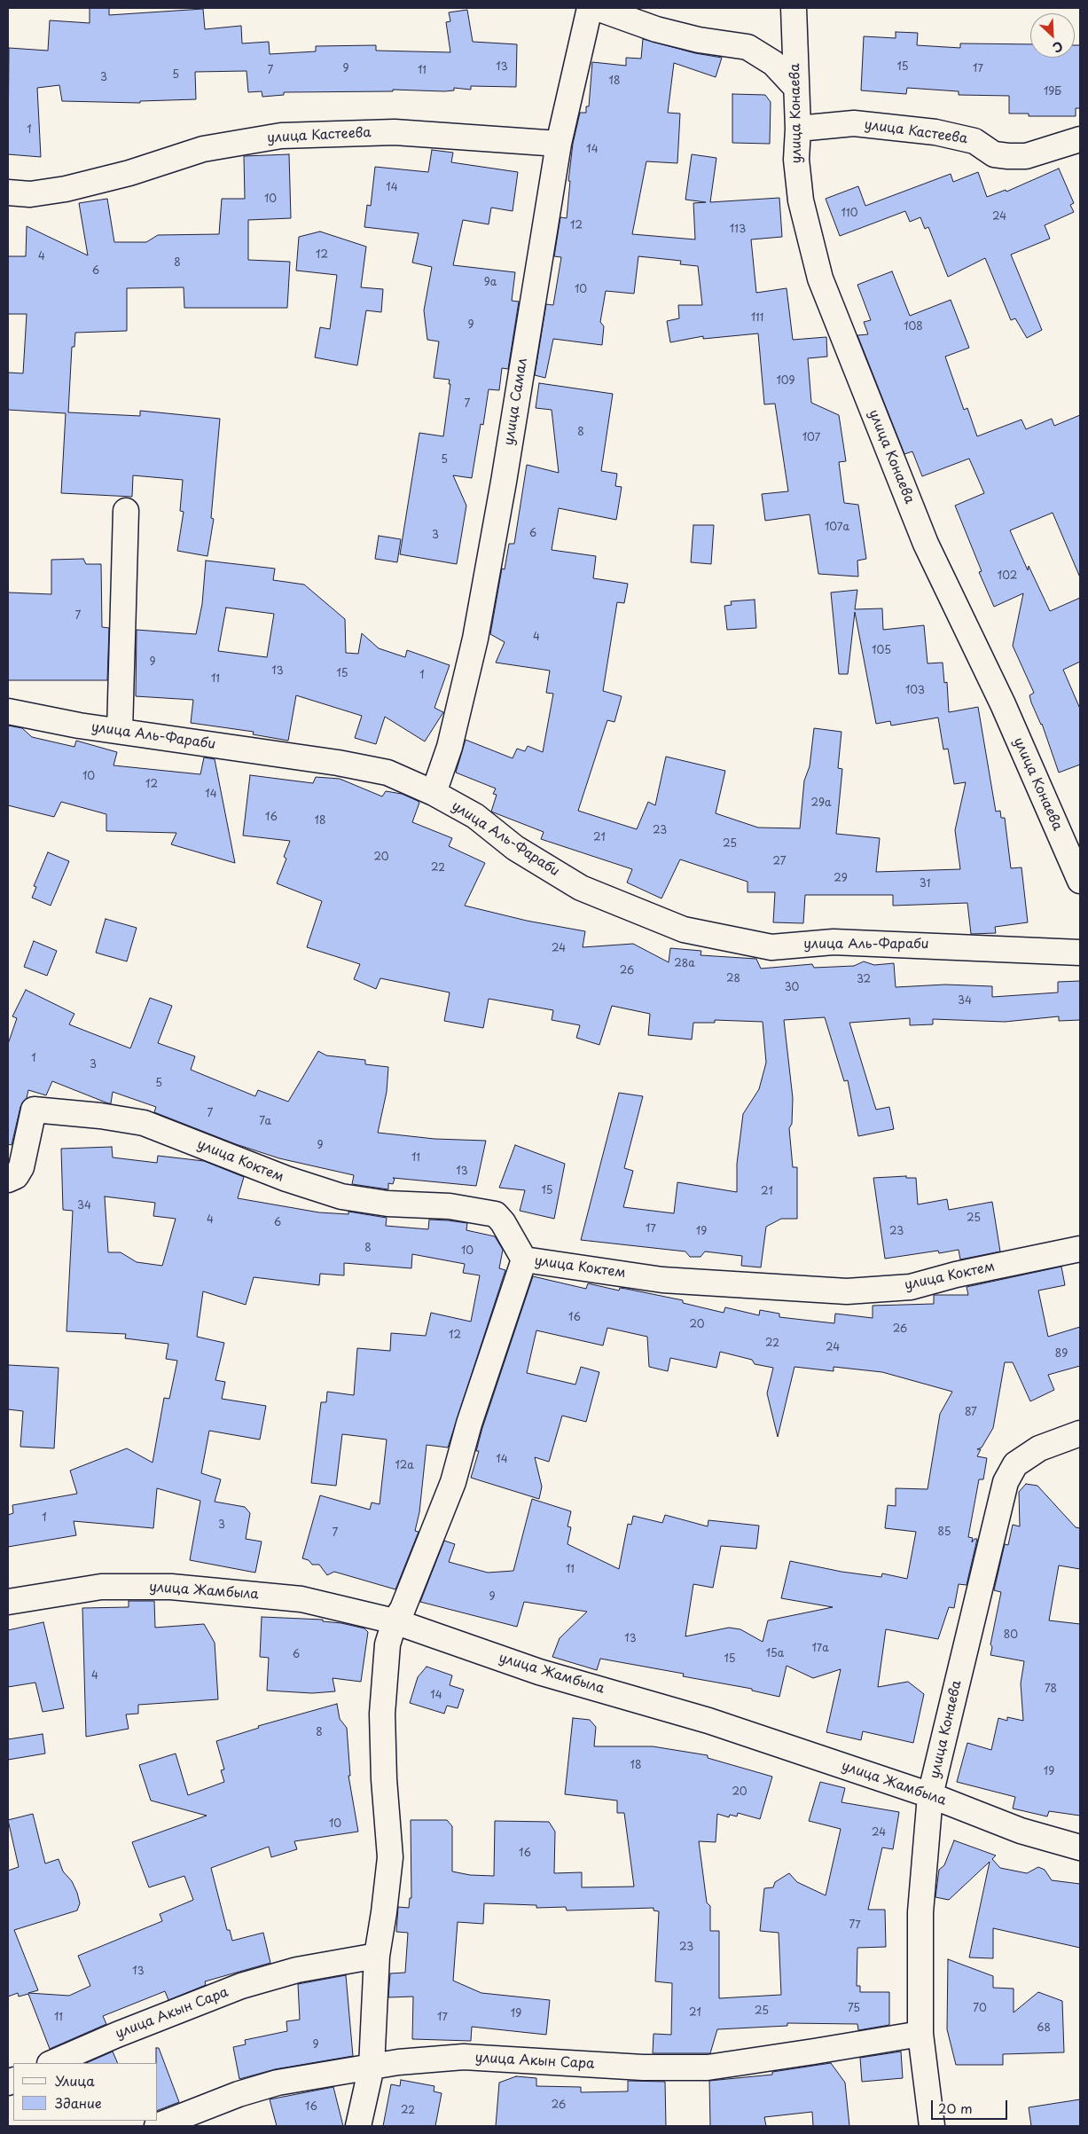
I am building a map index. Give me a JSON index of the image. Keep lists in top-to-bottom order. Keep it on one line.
{"streets":{"street":["улица Конаева","улица Кастеева","улица Самал","улица Аль-Фараби","улица Коктем","улица Жамбыла","улица Акын Сара"]},"crossings":[["улица Конаева","улица Кастеева"],["улица Конаева","улица Жамбыла"],["улица Конаева","улица Акын Сара"],["улица Кастеева","улица Самал"],["улица Самал","улица Аль-Фараби"]],"house_numbers":["13","15","9","17","7","11","5","3","18","19Б","1","14","14","10","110","24","12","113","12","4","8","6","9а","10","111","9","108","109","7","8","107","5","107а","6","3","102","7","4","105","9","13","15","1","11","103","10","12","14","29а","16","18","23","21","25","20","27","22","29","31","24","28а","26","28","32","30","34","1","3","5","7","7а","9","11","13","15","21","34","25","4","6","17","19","23","8","10","16","20","26","12","22","24","89","87","14","12а","1","3","85","7","11","9","80","13","17а","15а","6","15","4","78","14","8","18","19","20","10","24","16","77","23","13","75","70","25","21","19","11","17","68","9","26","16","22"],"legend":["Улица","Здание"],"scale_bar":"20 m","north":"bottom right"}
